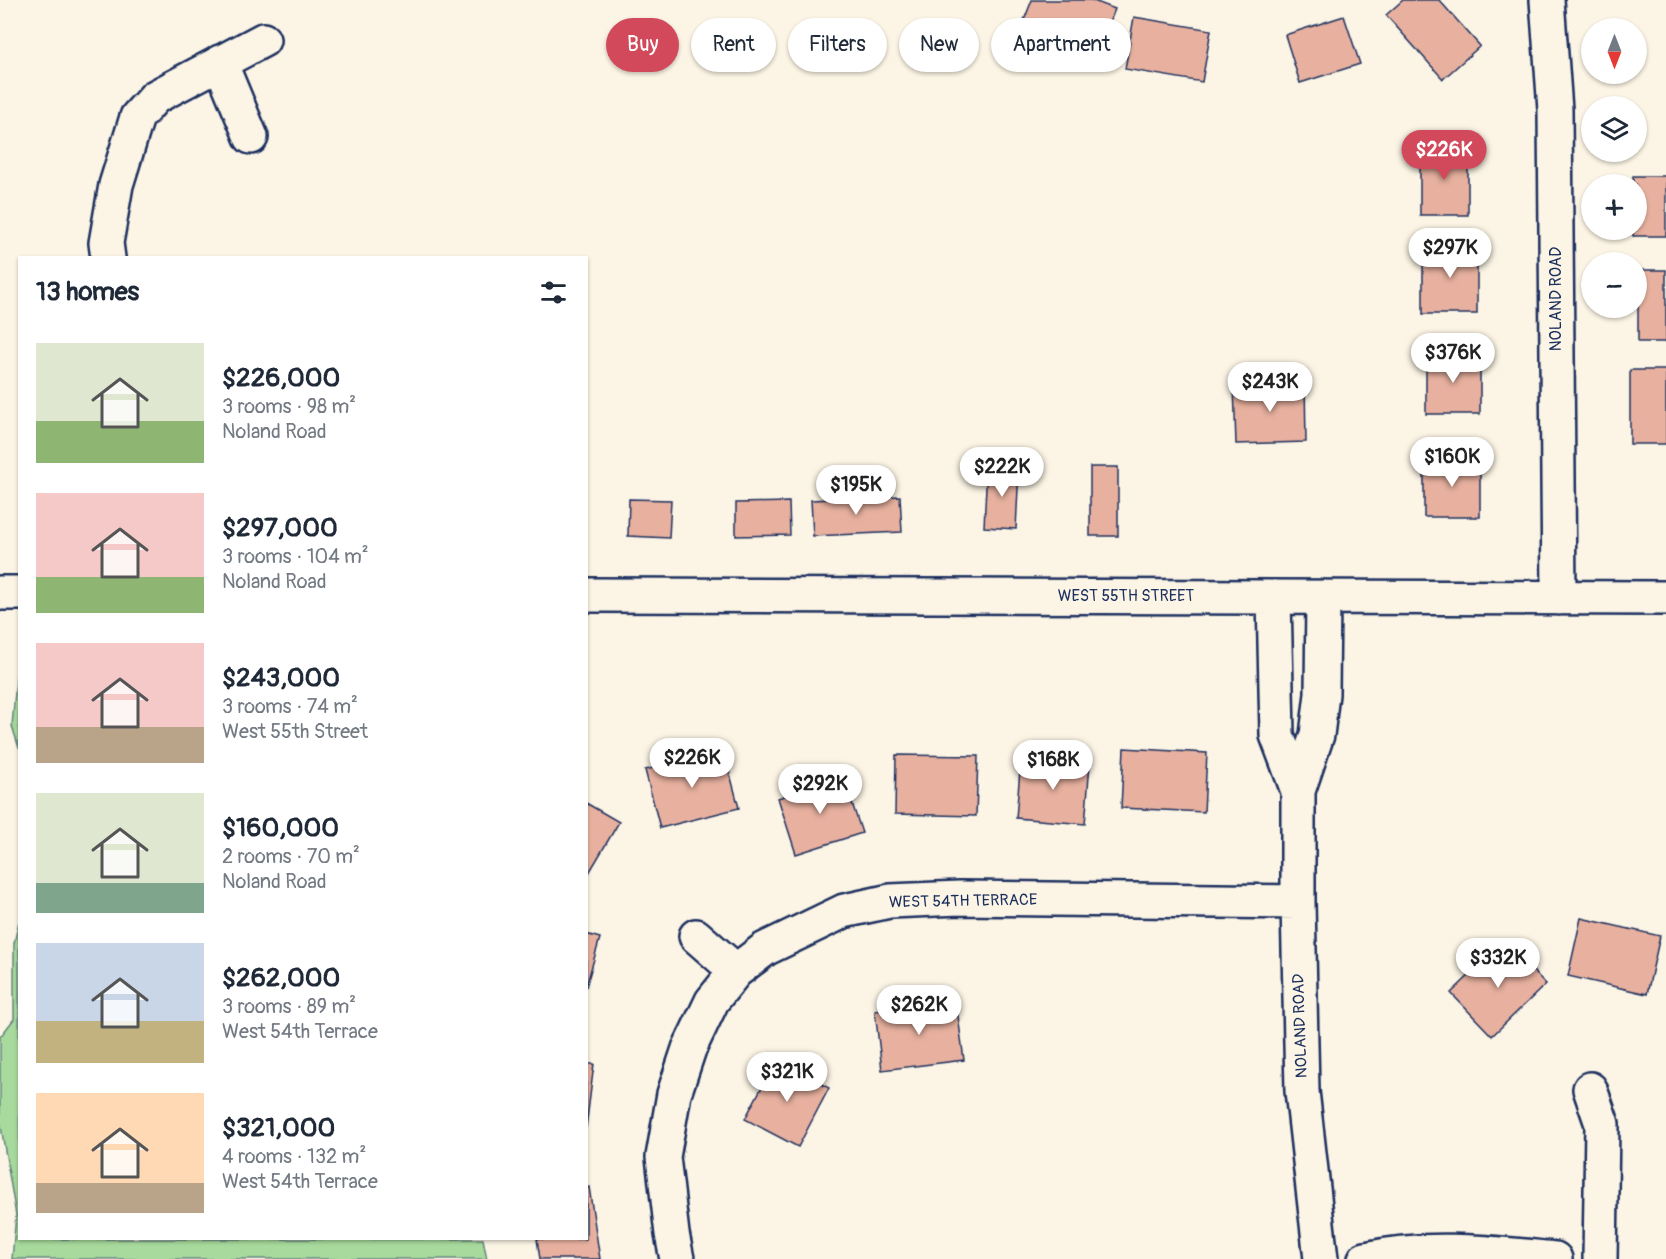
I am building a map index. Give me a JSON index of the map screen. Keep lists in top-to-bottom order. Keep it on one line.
{"streets":{"street":["NOLAND ROAD","WEST 55TH STREET","WEST 54TH TERRACE"]},"crossings":[["NOLAND ROAD","WEST 55TH STREET"],["NOLAND ROAD","WEST 54TH TERRACE"]],"north":"bottom","page":{"map_buttons":["+","−"],"chip":["Buy","Rent","Filters","New","Apartment"],"price":["$226K","$297K","$376K","$243K","$160K","$222K","$195K","$226K","$168K","$292K","$332K","$262K","$321K"],"heading":"13 homes","list":[{"name":"$226,000","note":"3 rooms · 98 m² · Noland Road"},{"name":"$297,000","note":"3 rooms · 104 m² · Noland Road"},{"name":"$243,000","note":"3 rooms · 74 m² · West 55th Street"},{"name":"$160,000","note":"2 rooms · 70 m² · Noland Road"},{"name":"$262,000","note":"3 rooms · 89 m² · West 54th Terrace"},{"name":"$321,000","note":"4 rooms · 132 m² · West 54th Terrace"}]}}
